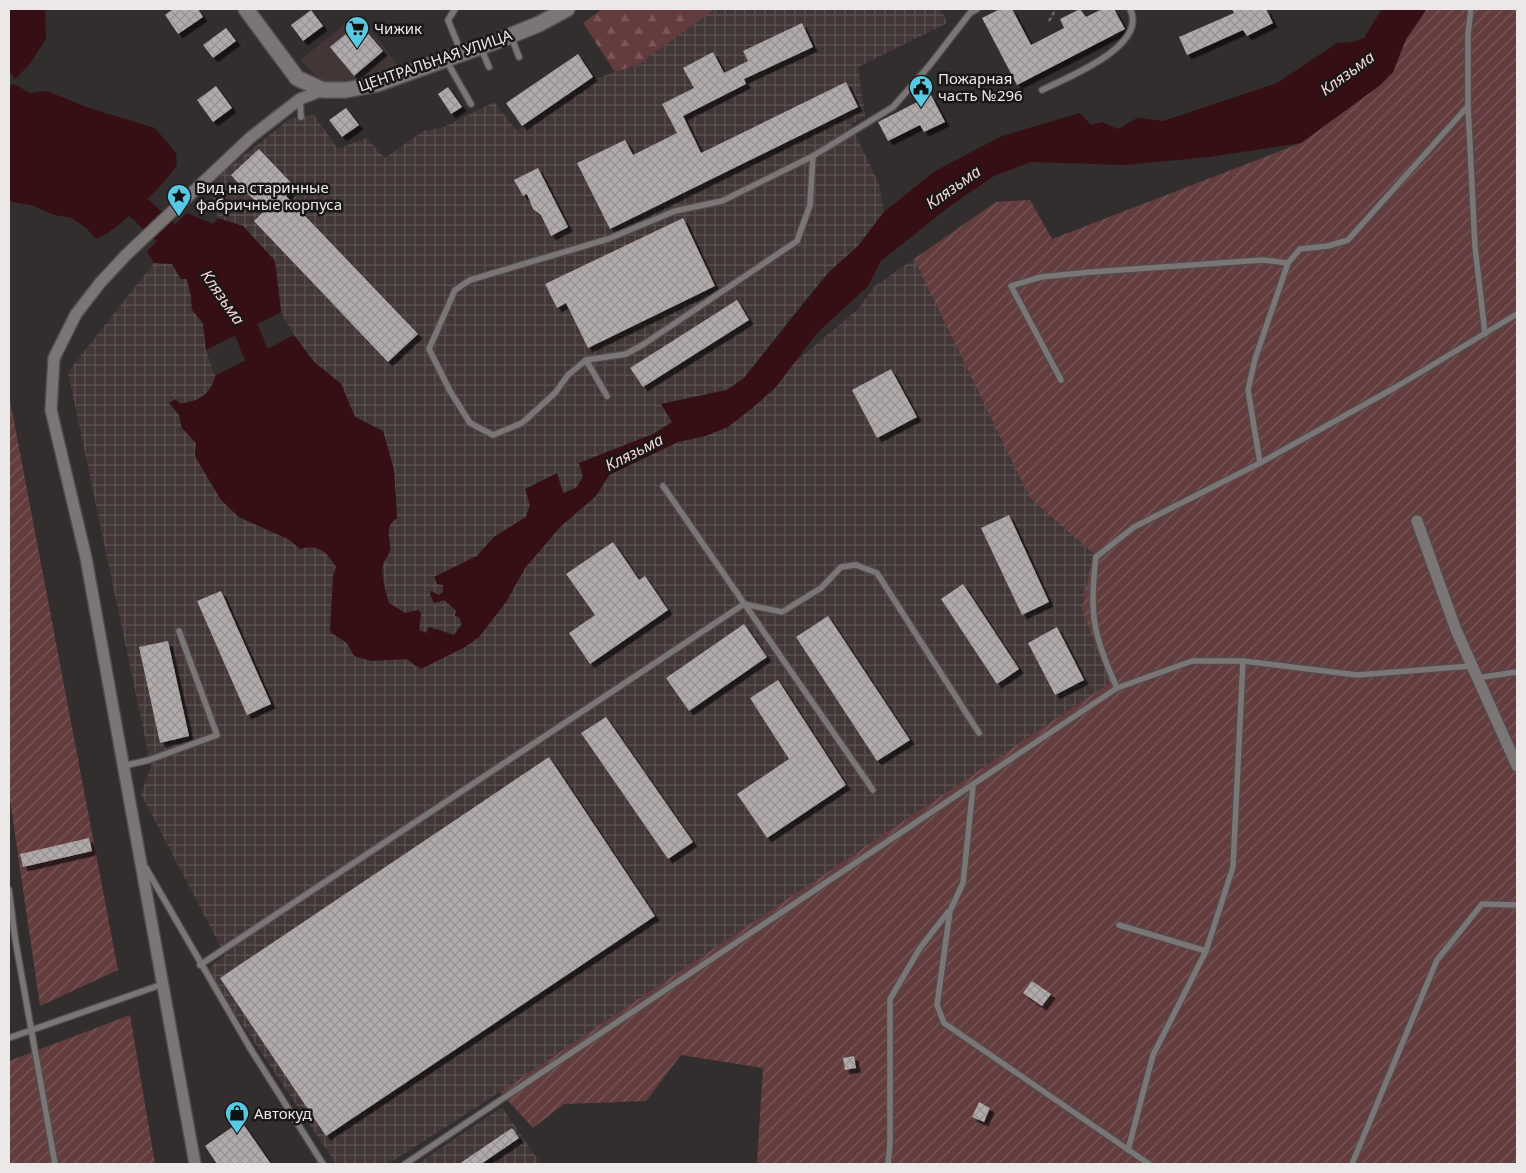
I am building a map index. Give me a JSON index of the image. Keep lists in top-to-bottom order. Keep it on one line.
{"streets":{"street":["ЦЕНТРАЛЬНАЯ УЛИЦА"]},"water":["Клязьма"],"places":{"supermarket":["Чижик"],"public building":["Пожарная часть №296"],"place":["Вид на старинные фабричные корпуса"],"shop":["Автокуд"]}}
